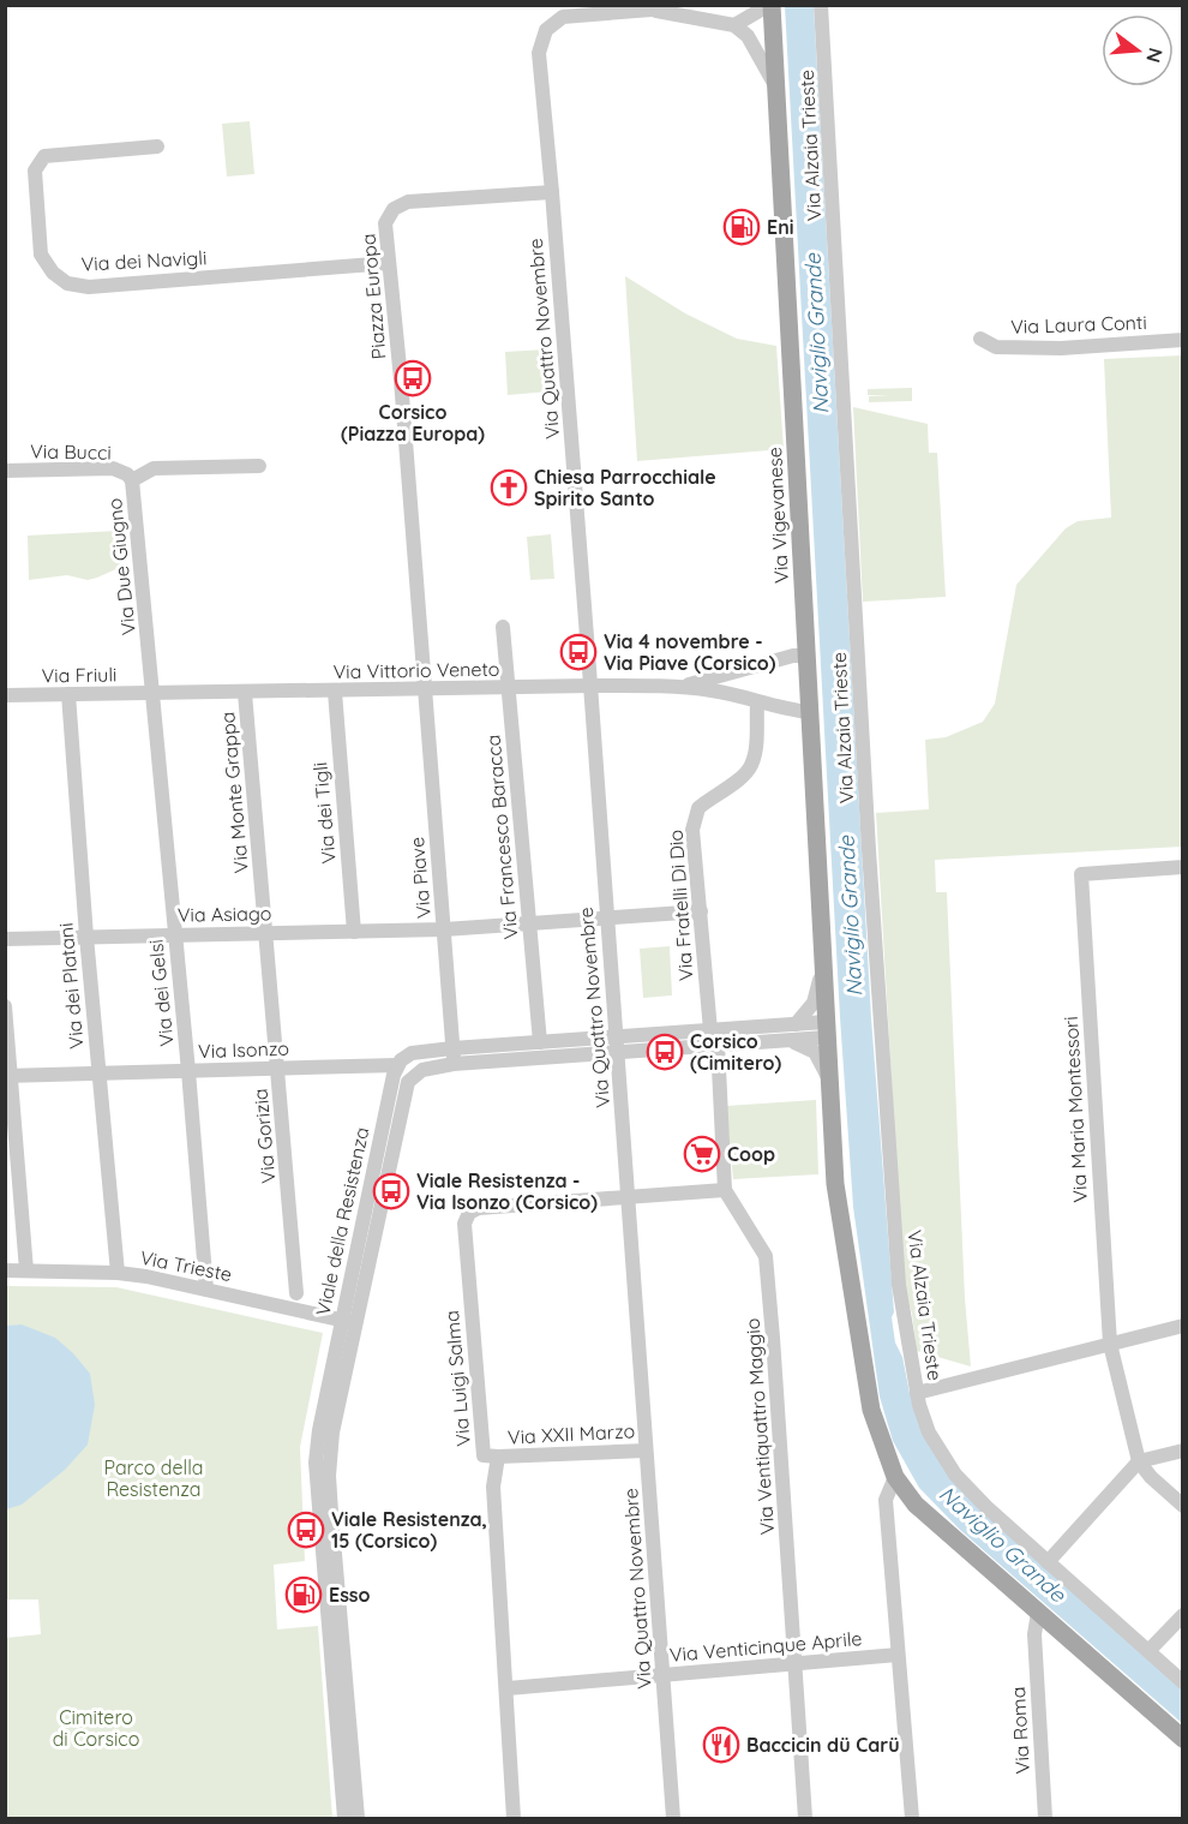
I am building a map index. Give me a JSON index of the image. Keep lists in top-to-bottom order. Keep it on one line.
{"streets":{"main road":["Via Vigevanese"],"street":["Via Alzaia Trieste","Via dei Navigli","Piazza Europa","Via Laura Conti","Via Quattro Novembre","Via Bucci","Via Due Giugno","Via Vittorio Veneto","Via Friuli","Via Monte Grappa","Via dei Tigli","Via Francesco Baracca","Via Piave","Via Fratelli Di Dio","Via Asiago","Via dei Platani","Via dei Gelsi","Via Isonzo","Via Maria Montessori","Via Gorizia","Viale della Resistenza","Via Trieste","Via Luigi Salma","Via Ventiquattro Maggio","Via XXII Marzo","Via Venticinque Aprile","Via Roma"]},"crossings":[["Via dei Navigli","Piazza Europa"],["Piazza Europa","Via Quattro Novembre"],["Piazza Europa","Via Vittorio Veneto"],["Piazza Europa","Via Piave"],["Via Quattro Novembre","Via Vittorio Veneto"],["Via Quattro Novembre","Via Asiago"],["Via Quattro Novembre","Viale della Resistenza"],["Via Quattro Novembre","Via Luigi Salma"],["Via Quattro Novembre","Via XXII Marzo"],["Via Quattro Novembre","Via Venticinque Aprile"],["Via Bucci","Via Due Giugno"],["Via Vigevanese","Via Vittorio Veneto"],["Via Vigevanese","Viale della Resistenza"],["Via Vigevanese","Via Roma"],["Via Due Giugno","Via Vittorio Veneto"],["Via Due Giugno","Via Friuli"],["Via Due Giugno","Via dei Gelsi"],["Via Vittorio Veneto","Via Friuli"],["Via Vittorio Veneto","Via Monte Grappa"],["Via Vittorio Veneto","Via dei Tigli"],["Via Vittorio Veneto","Via Francesco Baracca"],["Via Vittorio Veneto","Via Piave"],["Via Vittorio Veneto","Via Fratelli Di Dio"],["Via Vittorio Veneto","Via dei Gelsi"],["Via Friuli","Via dei Platani"],["Via Friuli","Via dei Gelsi"],["Via Monte Grappa","Via Asiago"],["Via Monte Grappa","Via Gorizia"],["Via dei Tigli","Via Asiago"],["Via Francesco Baracca","Via Asiago"],["Via Francesco Baracca","Viale della Resistenza"],["Via Piave","Via Asiago"],["Via Piave","Viale della Resistenza"],["Via Fratelli Di Dio","Via Asiago"],["Via Fratelli Di Dio","Viale della Resistenza"],["Via Fratelli Di Dio","Via Ventiquattro Maggio"],["Via Asiago","Via dei Platani"],["Via Asiago","Via dei Gelsi"],["Via Asiago","Via Gorizia"],["Via dei Platani","Via Isonzo"],["Via dei Platani","Via Trieste"],["Via dei Gelsi","Via Isonzo"],["Via dei Gelsi","Via Trieste"],["Via Isonzo","Via Gorizia"],["Via Isonzo","Viale della Resistenza"],["Viale della Resistenza","Via Trieste"],["Viale della Resistenza","Via Ventiquattro Maggio"],["Via Luigi Salma","Via Ventiquattro Maggio"],["Via Luigi Salma","Via XXII Marzo"],["Via Luigi Salma","Via Venticinque Aprile"],["Via Ventiquattro Maggio","Via Venticinque Aprile"]],"water":["Naviglio Grande"],"parks":["Parco della Resistenza","Cimitero di Corsico"],"places":{"fuel station":["Eni","Esso"],"bus stop":["Corsico (Piazza Europa)","Via 4 novembre - Via Piave (Corsico)","Corsico (Cimitero)","Viale Resistenza - Via Isonzo (Corsico)","Viale Resistenza, 15 (Corsico)"],"church":["Chiesa Parrocchiale Spirito Santo"],"supermarket":["Coop"],"restaurant":["Baccicin dü Carü"]},"north":"right"}
